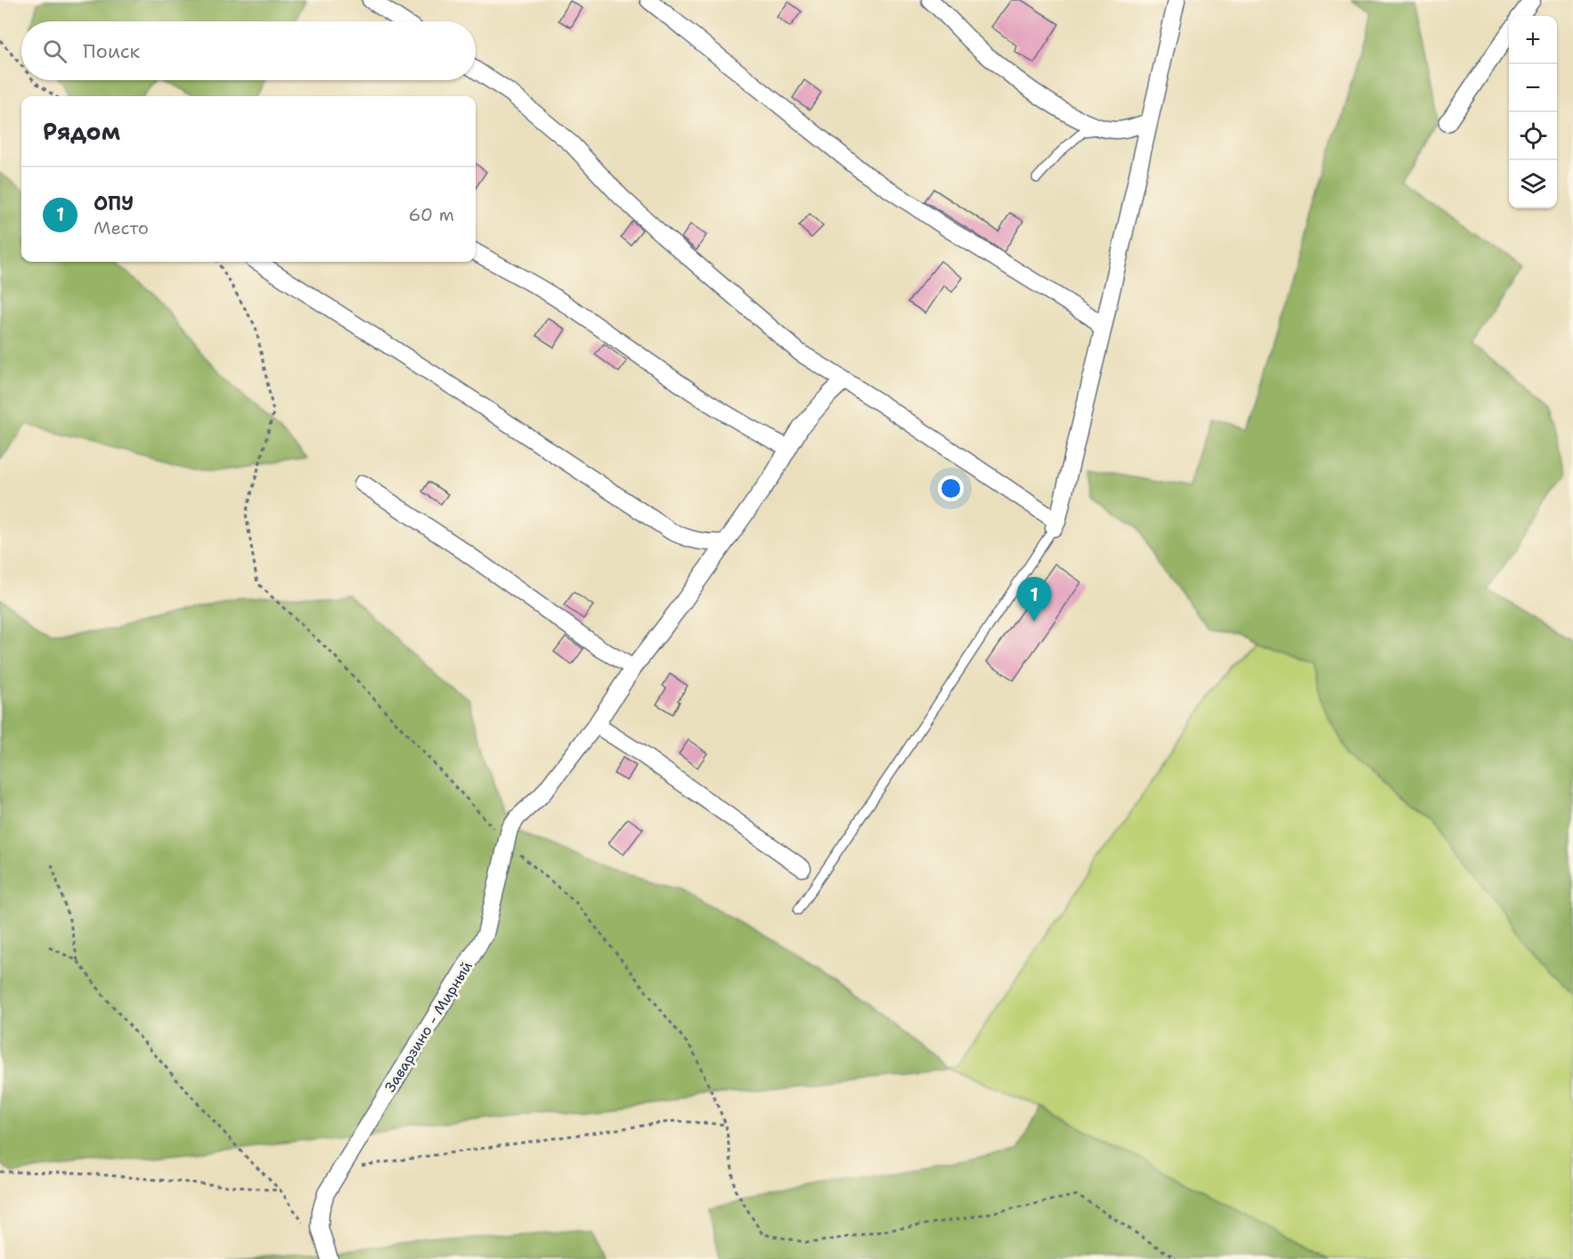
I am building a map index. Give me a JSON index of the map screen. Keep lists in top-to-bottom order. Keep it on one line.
{"streets":{"street":["Заварзино - Мирный"]},"page":{"map_buttons":["+","−"],"search":"Поиск","heading":"Рядом","list":[{"mark":"1","name":"ОПУ","note":"Место","value":"60 m"}],"pins":"1"}}
